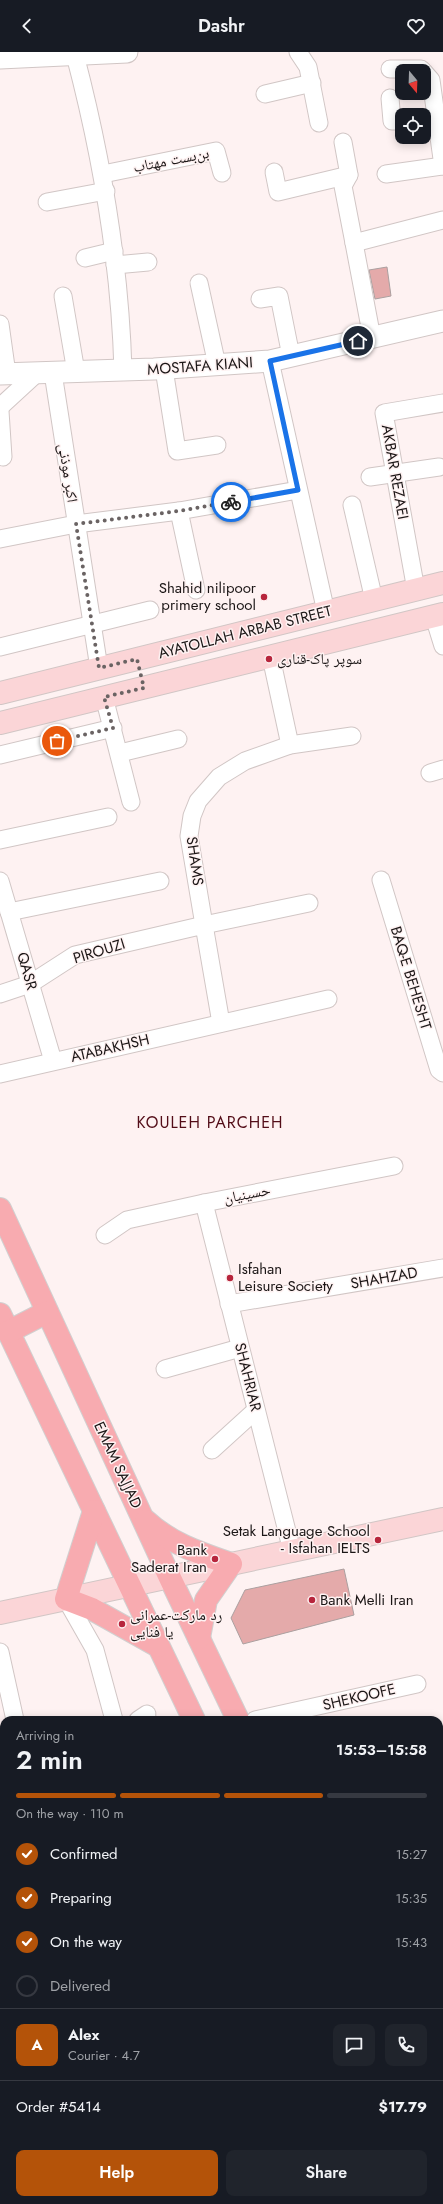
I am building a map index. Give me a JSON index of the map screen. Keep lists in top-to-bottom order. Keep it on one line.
{"streets":{"main road":["AYATOLLAH ARBAB STREET","EMAM SAJJAD"],"street":["بن‌بست مهتاب","MOSTAFA KIANI","AKBAR REZAEI","اکبر موذنی","SHAMS","PIROUZI","QASR","BAQ-E BEHESHT","ATABAKHSH","حسینیان","SHAHZAD","SHAHRIAR","SHEKOOFE"]},"crossings":[["MOSTAFA KIANI","اکبر موذنی"],["AKBAR REZAEI","AYATOLLAH ARBAB STREET"],["اکبر موذنی","AYATOLLAH ARBAB STREET"],["SHAMS","PIROUZI"],["PIROUZI","QASR"],["QASR","ATABAKHSH"],["حسینیان","SHAHRIAR"],["SHAHZAD","SHAHRIAR"]],"districts":["KOULEH PARCHEH"],"places":["Shahid nilipoor primery school","سوپر پاک-قناری","Isfahan Leisure Society","Setak Language School - Isfahan IELTS","Bank Saderat Iran","Bank Melli Iran","رد مارکت-عمرانی یا فنایی"],"north":"bottom","page":{"header":"Dashr","heading":["2 min","Arriving in","15:53–15:58"],"panel":["Alex","Courier · 4.7","Order #5414","$17.79"],"bar":"On the way · 110 m","list":[["Confirmed","15:27"],["Preparing","15:35"],["On the way","15:43"],"Delivered"],"round":"A","buttons":["Help","Share"]}}
